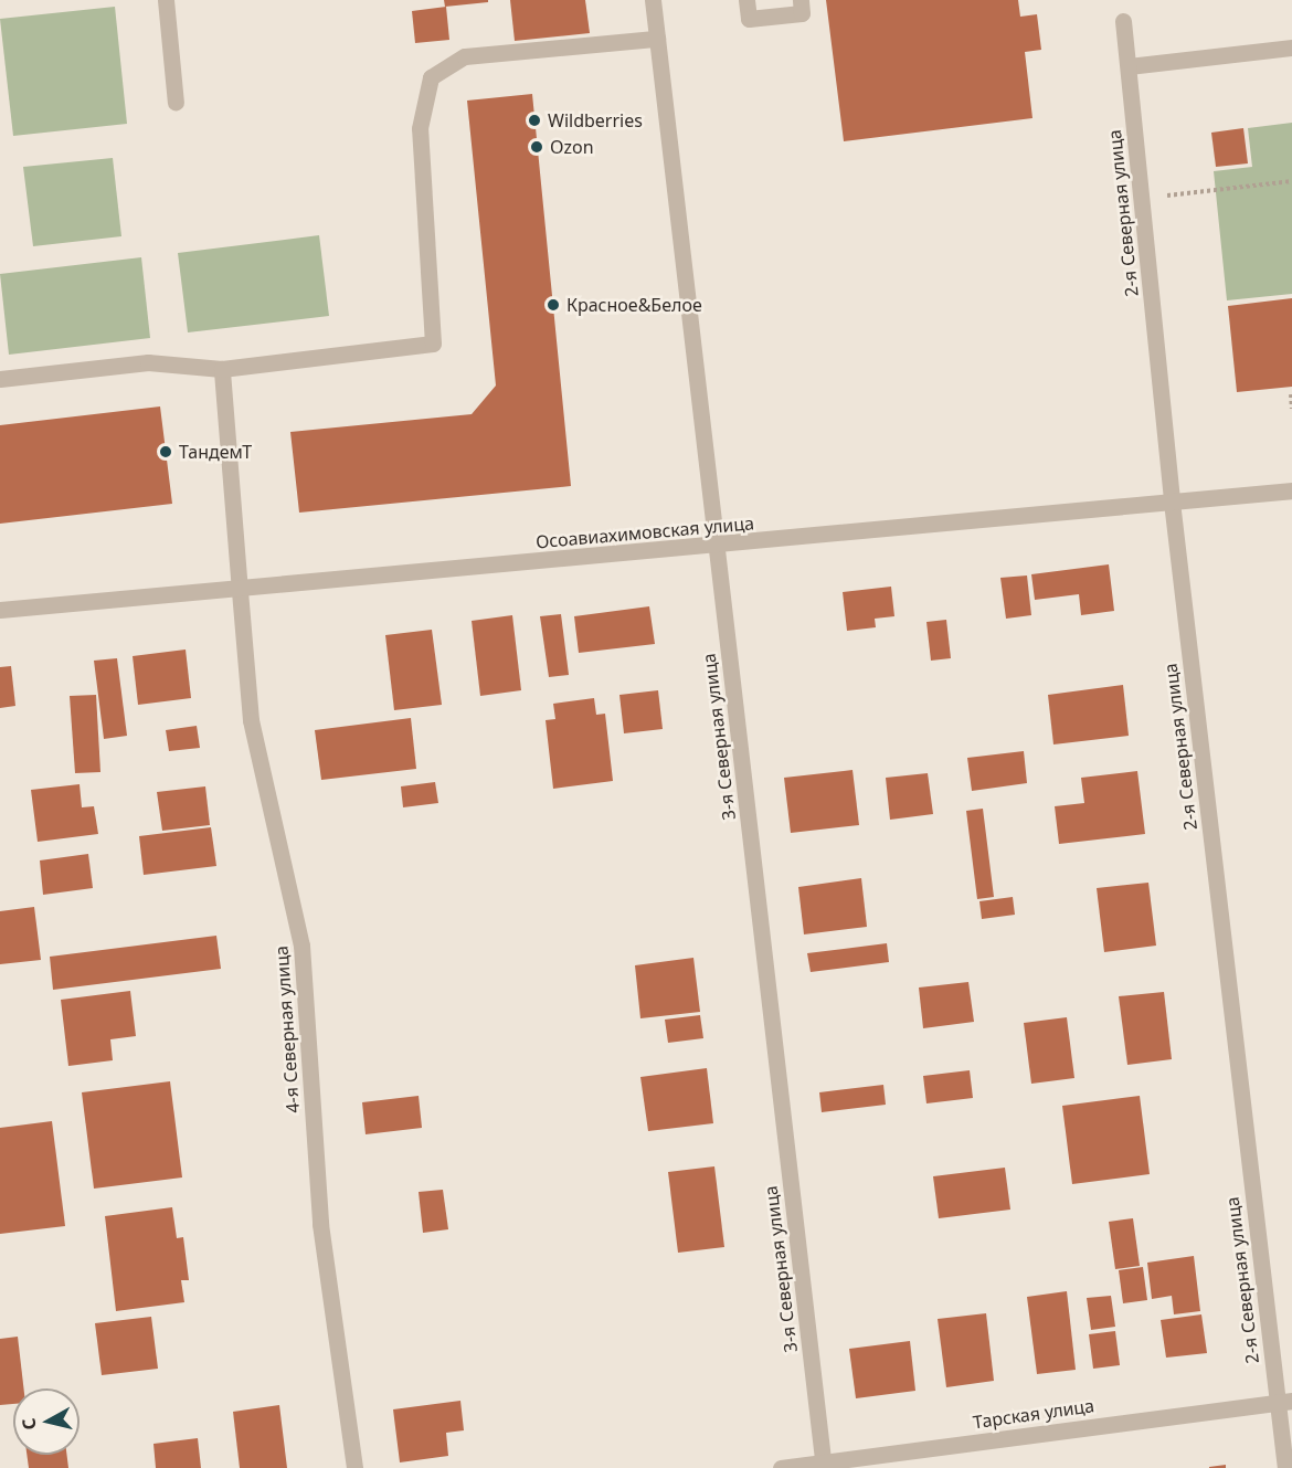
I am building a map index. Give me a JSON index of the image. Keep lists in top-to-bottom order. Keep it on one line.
{"streets":{"street":["2-я Северная улица","Осоавиахимовская улица","3-я Северная улица","4-я Северная улица","Тарская улица"]},"crossings":[["2-я Северная улица","Осоавиахимовская улица"],["2-я Северная улица","Тарская улица"],["Осоавиахимовская улица","3-я Северная улица"],["Осоавиахимовская улица","4-я Северная улица"],["3-я Северная улица","Тарская улица"]],"places":["Wildberries","Ozon","Красное&Белое","ТандемТ"],"north":"left"}
